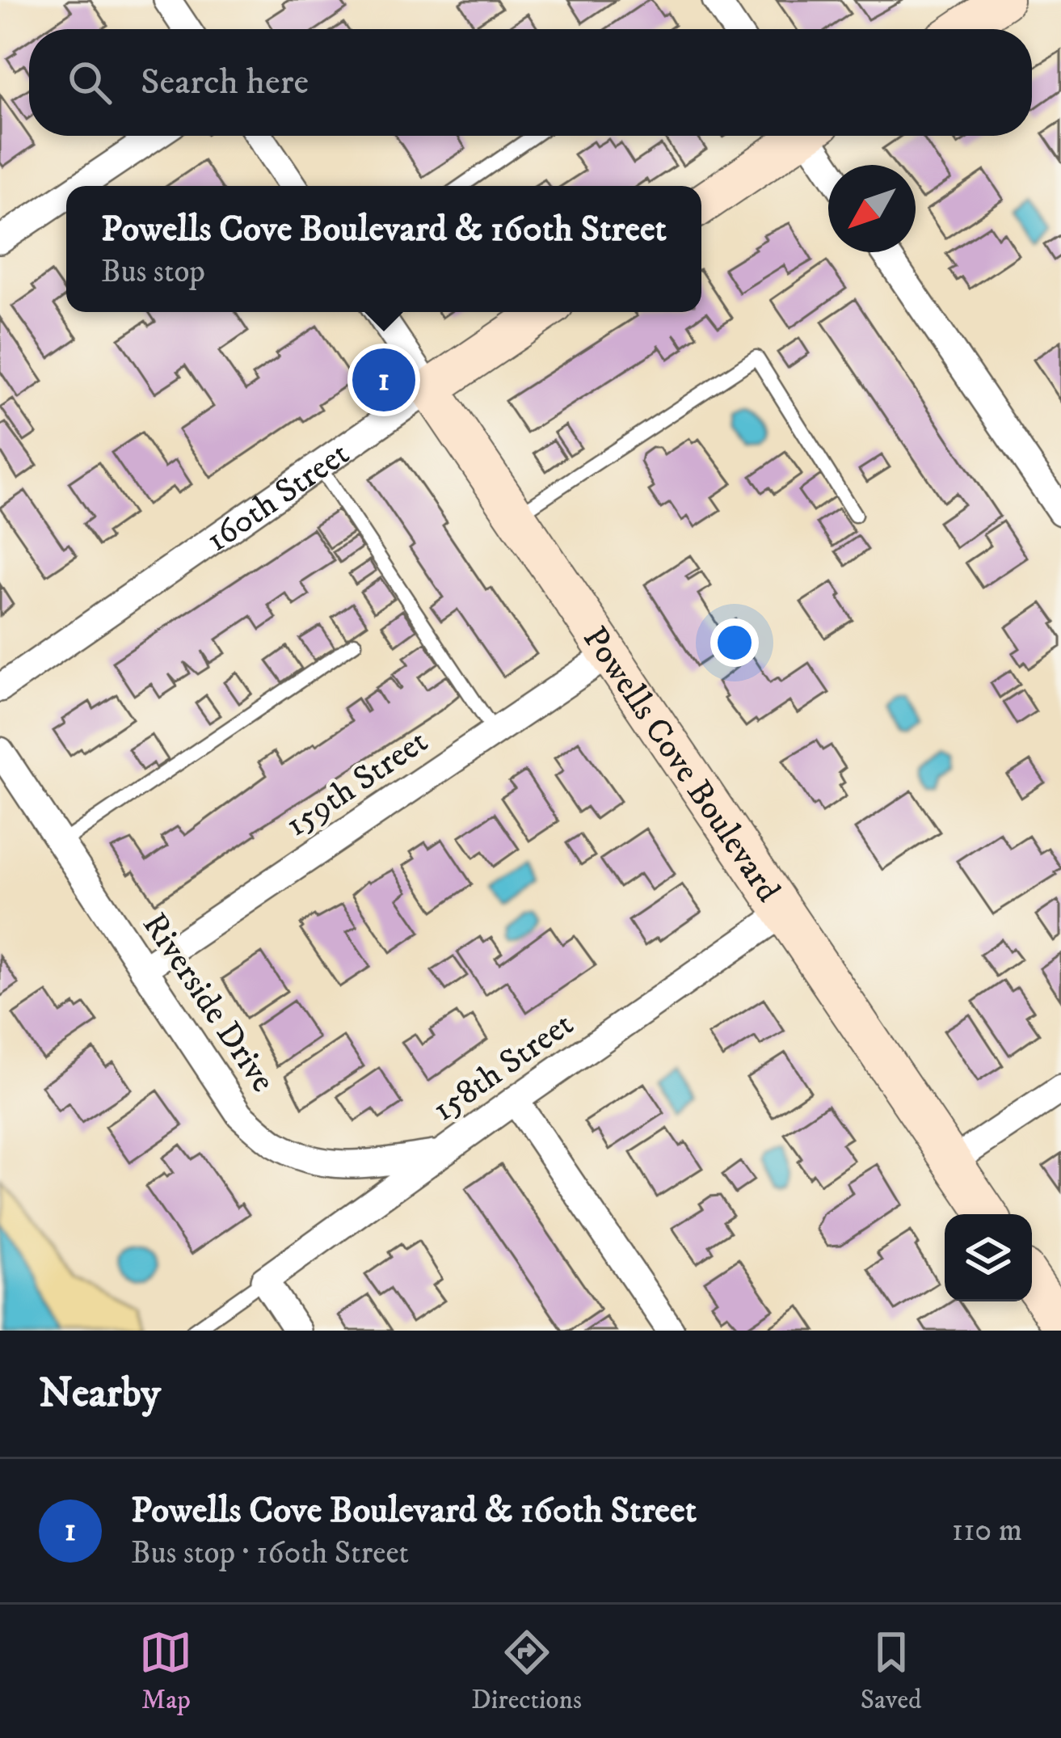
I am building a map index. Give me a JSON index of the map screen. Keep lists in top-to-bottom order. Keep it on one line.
{"streets":{"street":["160th Street","Powells Cove Boulevard","159th Street","Riverside Drive","158th Street"]},"crossings":[["160th Street","Powells Cove Boulevard"],["Powells Cove Boulevard","159th Street"],["Powells Cove Boulevard","158th Street"],["159th Street","Riverside Drive"],["Riverside Drive","158th Street"]],"north":"bottom left","page":{"search":"Search here","popup":["Powells Cove Boulevard & 160th Street","Bus stop"],"pins":"1","heading":"Nearby","list":[{"mark":"1","name":"Powells Cove Boulevard & 160th Street","note":"Bus stop · 160th Street","value":"110 m"}],"nav":["Map","Directions","Saved"]}}
